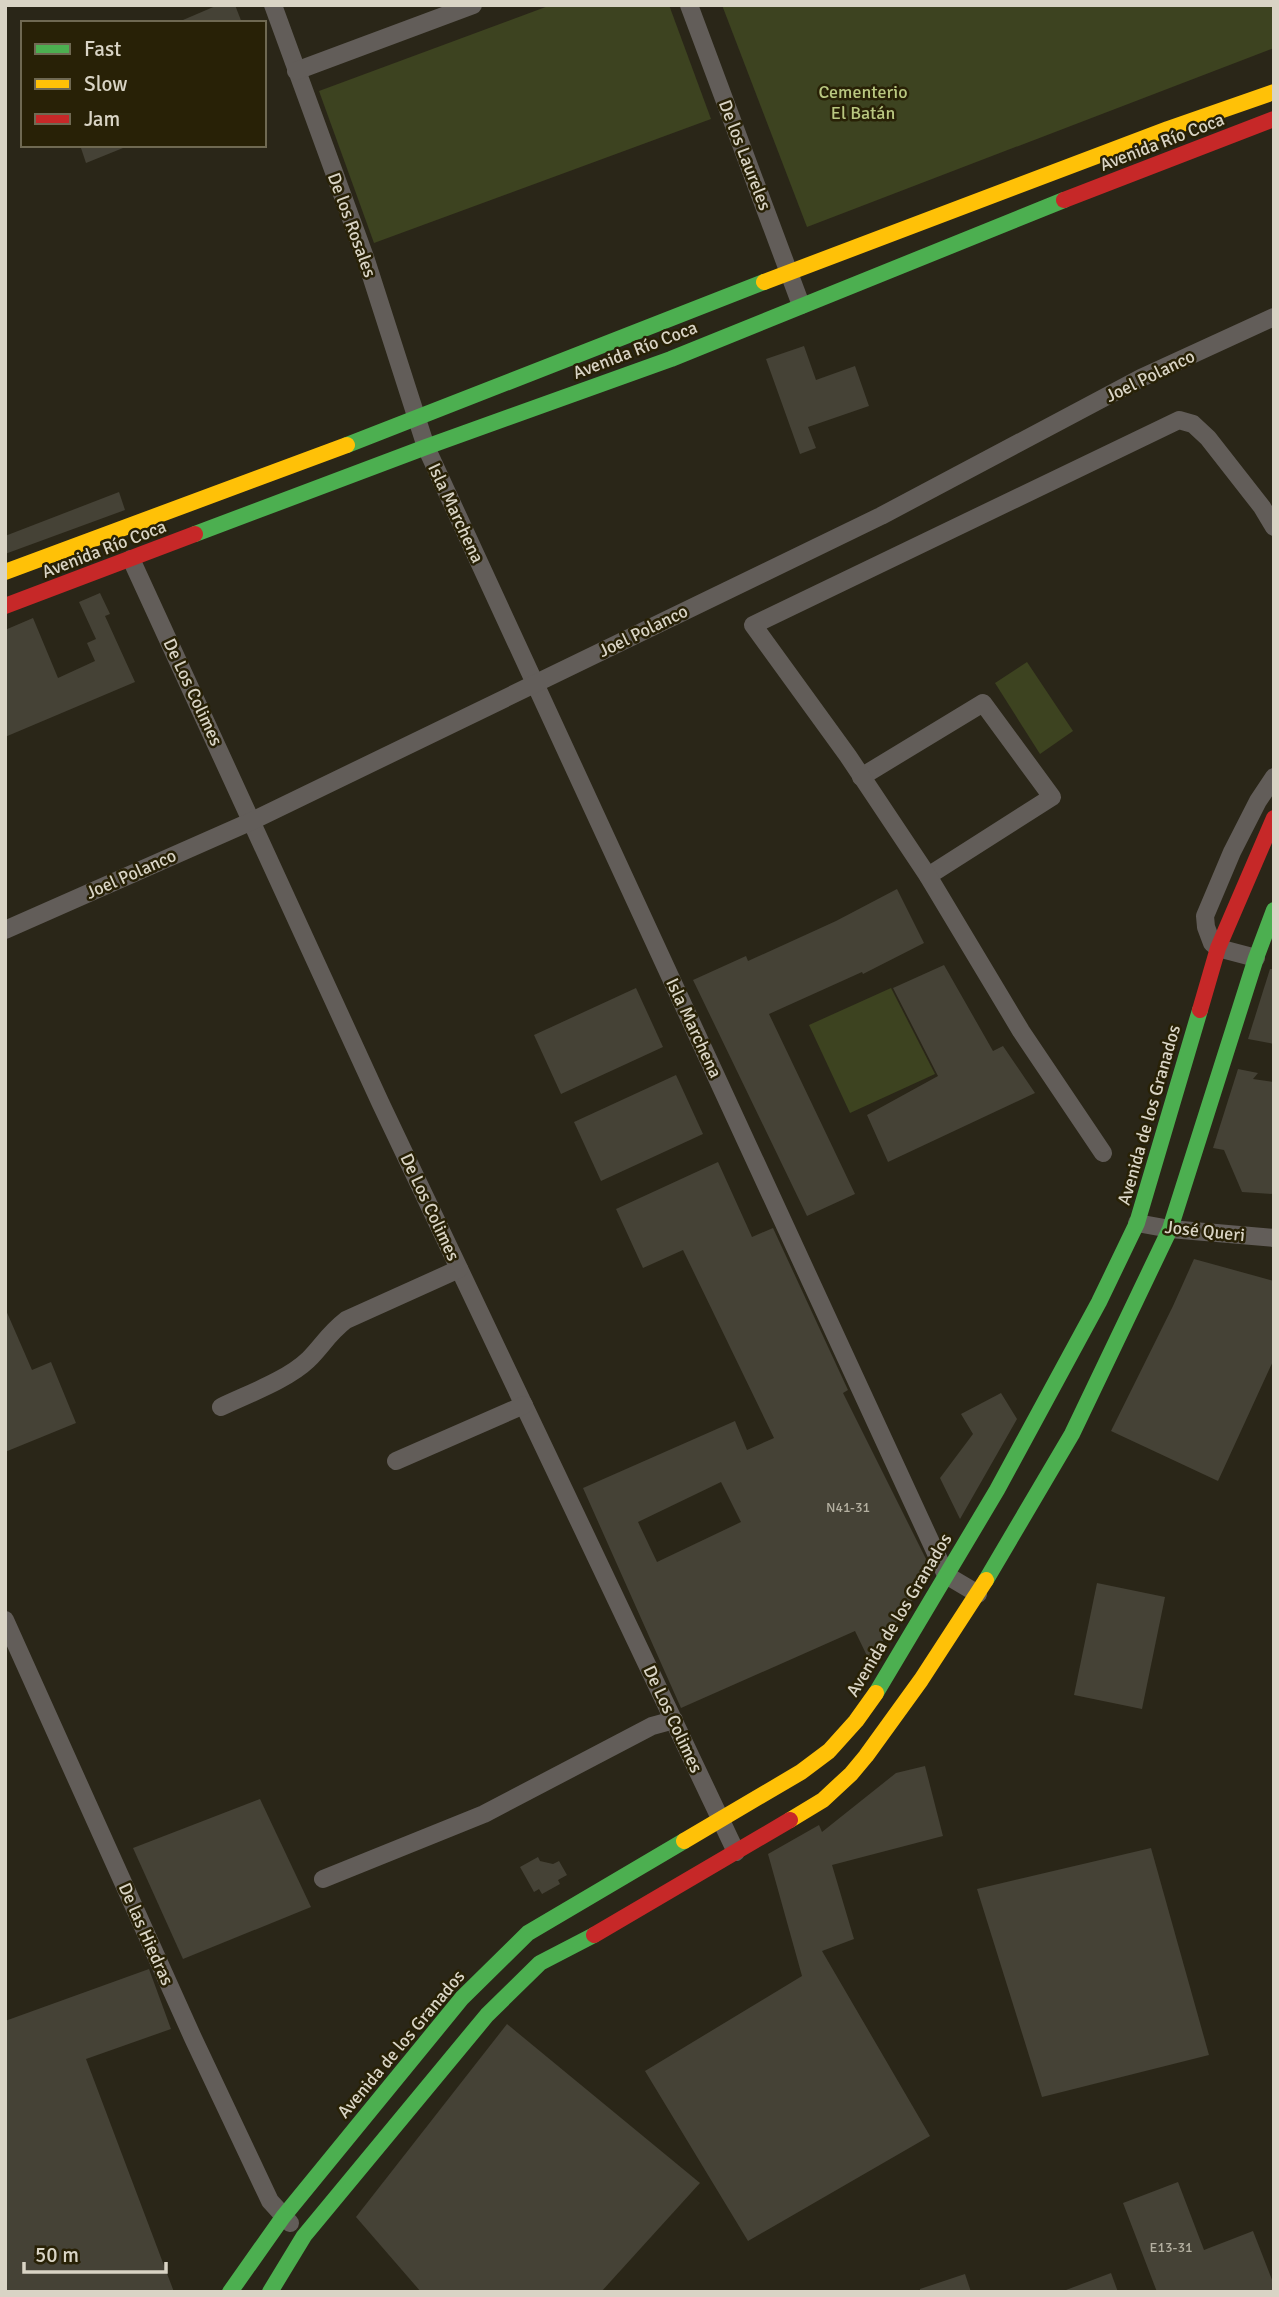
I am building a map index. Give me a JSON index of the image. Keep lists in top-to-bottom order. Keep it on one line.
{"streets":{"main road":["Avenida Río Coca","Avenida de los Granados"],"street":["De los Laureles","De los Rosales","Joel Polanco","Isla Marchena","De Los Colimes","José Queri","De las Hiedras"]},"crossings":[["Avenida Río Coca","De los Laureles"],["Avenida Río Coca","De los Rosales"],["Avenida Río Coca","Isla Marchena"],["Avenida Río Coca","De Los Colimes"],["De los Rosales","Isla Marchena"],["Joel Polanco","Isla Marchena"],["Joel Polanco","De Los Colimes"],["Isla Marchena","Avenida de los Granados"],["De Los Colimes","Avenida de los Granados"],["Avenida de los Granados","José Queri"],["Avenida de los Granados","De las Hiedras"]],"parks":["Cementerio El Batán"],"house_numbers":["N41-31","E13-31"],"legend":["Fast","Slow","Jam"],"scale_bar":"50 m"}
